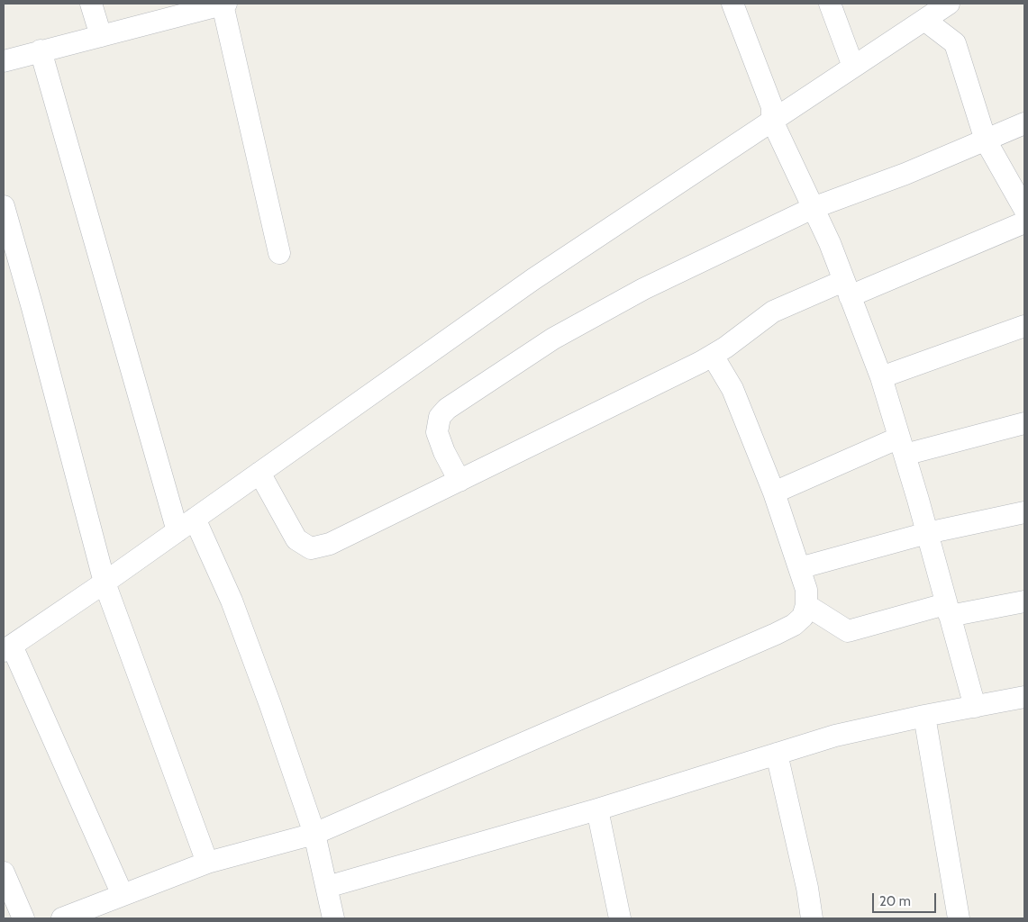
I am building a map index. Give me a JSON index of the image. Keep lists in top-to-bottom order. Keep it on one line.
{"scale_bar":"20 m"}
